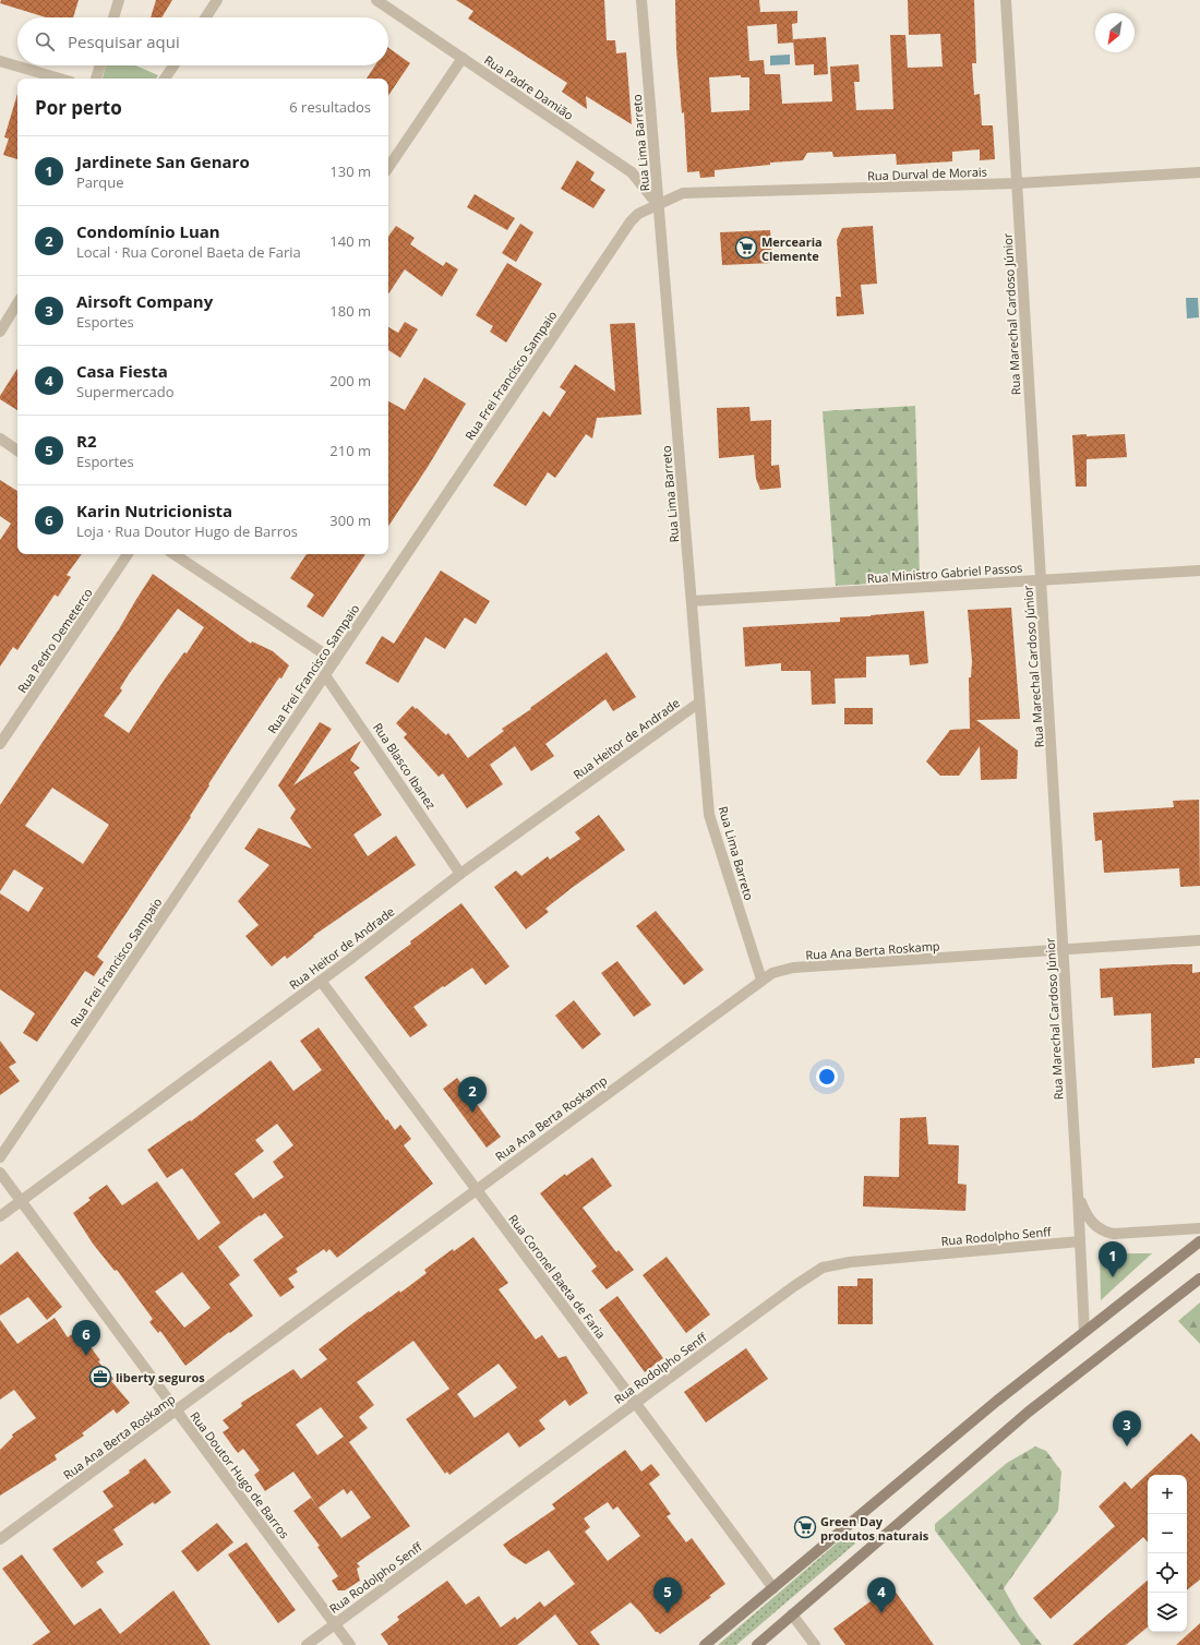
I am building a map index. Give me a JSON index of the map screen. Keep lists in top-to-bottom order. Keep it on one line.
{"streets":{"street":["Rua Padre Damião","Rua Lima Barreto","Rua Durval de Morais","Rua Marechal Cardoso Júnior","Rua Frei Francisco Sampaio","Rua Ministro Gabriel Passos","Rua Pedro Demeterco","Rua Heitor de Andrade","Rua Blasco Ibanez","Rua Ana Berta Roskamp","Rua Rodolpho Senff","Rua Coronel Baeta de Faria","Rua Doutor Hugo de Barros"]},"crossings":[["Rua Padre Damião","Rua Lima Barreto"],["Rua Padre Damião","Rua Durval de Morais"],["Rua Padre Damião","Rua Frei Francisco Sampaio"],["Rua Lima Barreto","Rua Durval de Morais"],["Rua Lima Barreto","Rua Frei Francisco Sampaio"],["Rua Lima Barreto","Rua Ministro Gabriel Passos"],["Rua Lima Barreto","Rua Heitor de Andrade"],["Rua Lima Barreto","Rua Ana Berta Roskamp"],["Rua Durval de Morais","Rua Marechal Cardoso Júnior"],["Rua Durval de Morais","Rua Frei Francisco Sampaio"],["Rua Marechal Cardoso Júnior","Rua Ministro Gabriel Passos"],["Rua Marechal Cardoso Júnior","Rua Ana Berta Roskamp"],["Rua Marechal Cardoso Júnior","Rua Rodolpho Senff"],["Rua Frei Francisco Sampaio","Rua Blasco Ibanez"],["Rua Heitor de Andrade","Rua Blasco Ibanez"],["Rua Heitor de Andrade","Rua Coronel Baeta de Faria"],["Rua Heitor de Andrade","Rua Doutor Hugo de Barros"],["Rua Ana Berta Roskamp","Rua Coronel Baeta de Faria"],["Rua Ana Berta Roskamp","Rua Doutor Hugo de Barros"],["Rua Rodolpho Senff","Rua Coronel Baeta de Faria"],["Rua Rodolpho Senff","Rua Doutor Hugo de Barros"]],"places":{"supermarket":["Mercearia Clemente","Green Day produtos naturais"],"office":["liberty seguros"]},"north":"bottom left","page":{"search":"Pesquisar aqui","heading":["Por perto","6 resultados"],"list":[{"mark":"1","name":"Jardinete San Genaro","note":"Parque","value":"130 m"},{"mark":"2","name":"Condomínio Luan","note":"Local · Rua Coronel Baeta de Faria","value":"140 m"},{"mark":"3","name":"Airsoft Company","note":"Esportes","value":"180 m"},{"mark":"4","name":"Casa Fiesta","note":"Supermercado","value":"200 m"},{"mark":"5","name":"R2","note":"Esportes","value":"210 m"},{"mark":"6","name":"Karin Nutricionista","note":"Loja · Rua Doutor Hugo de Barros","value":"300 m"}],"pins":["2","1","6","3","4","5"],"map_buttons":["+","−"]}}
